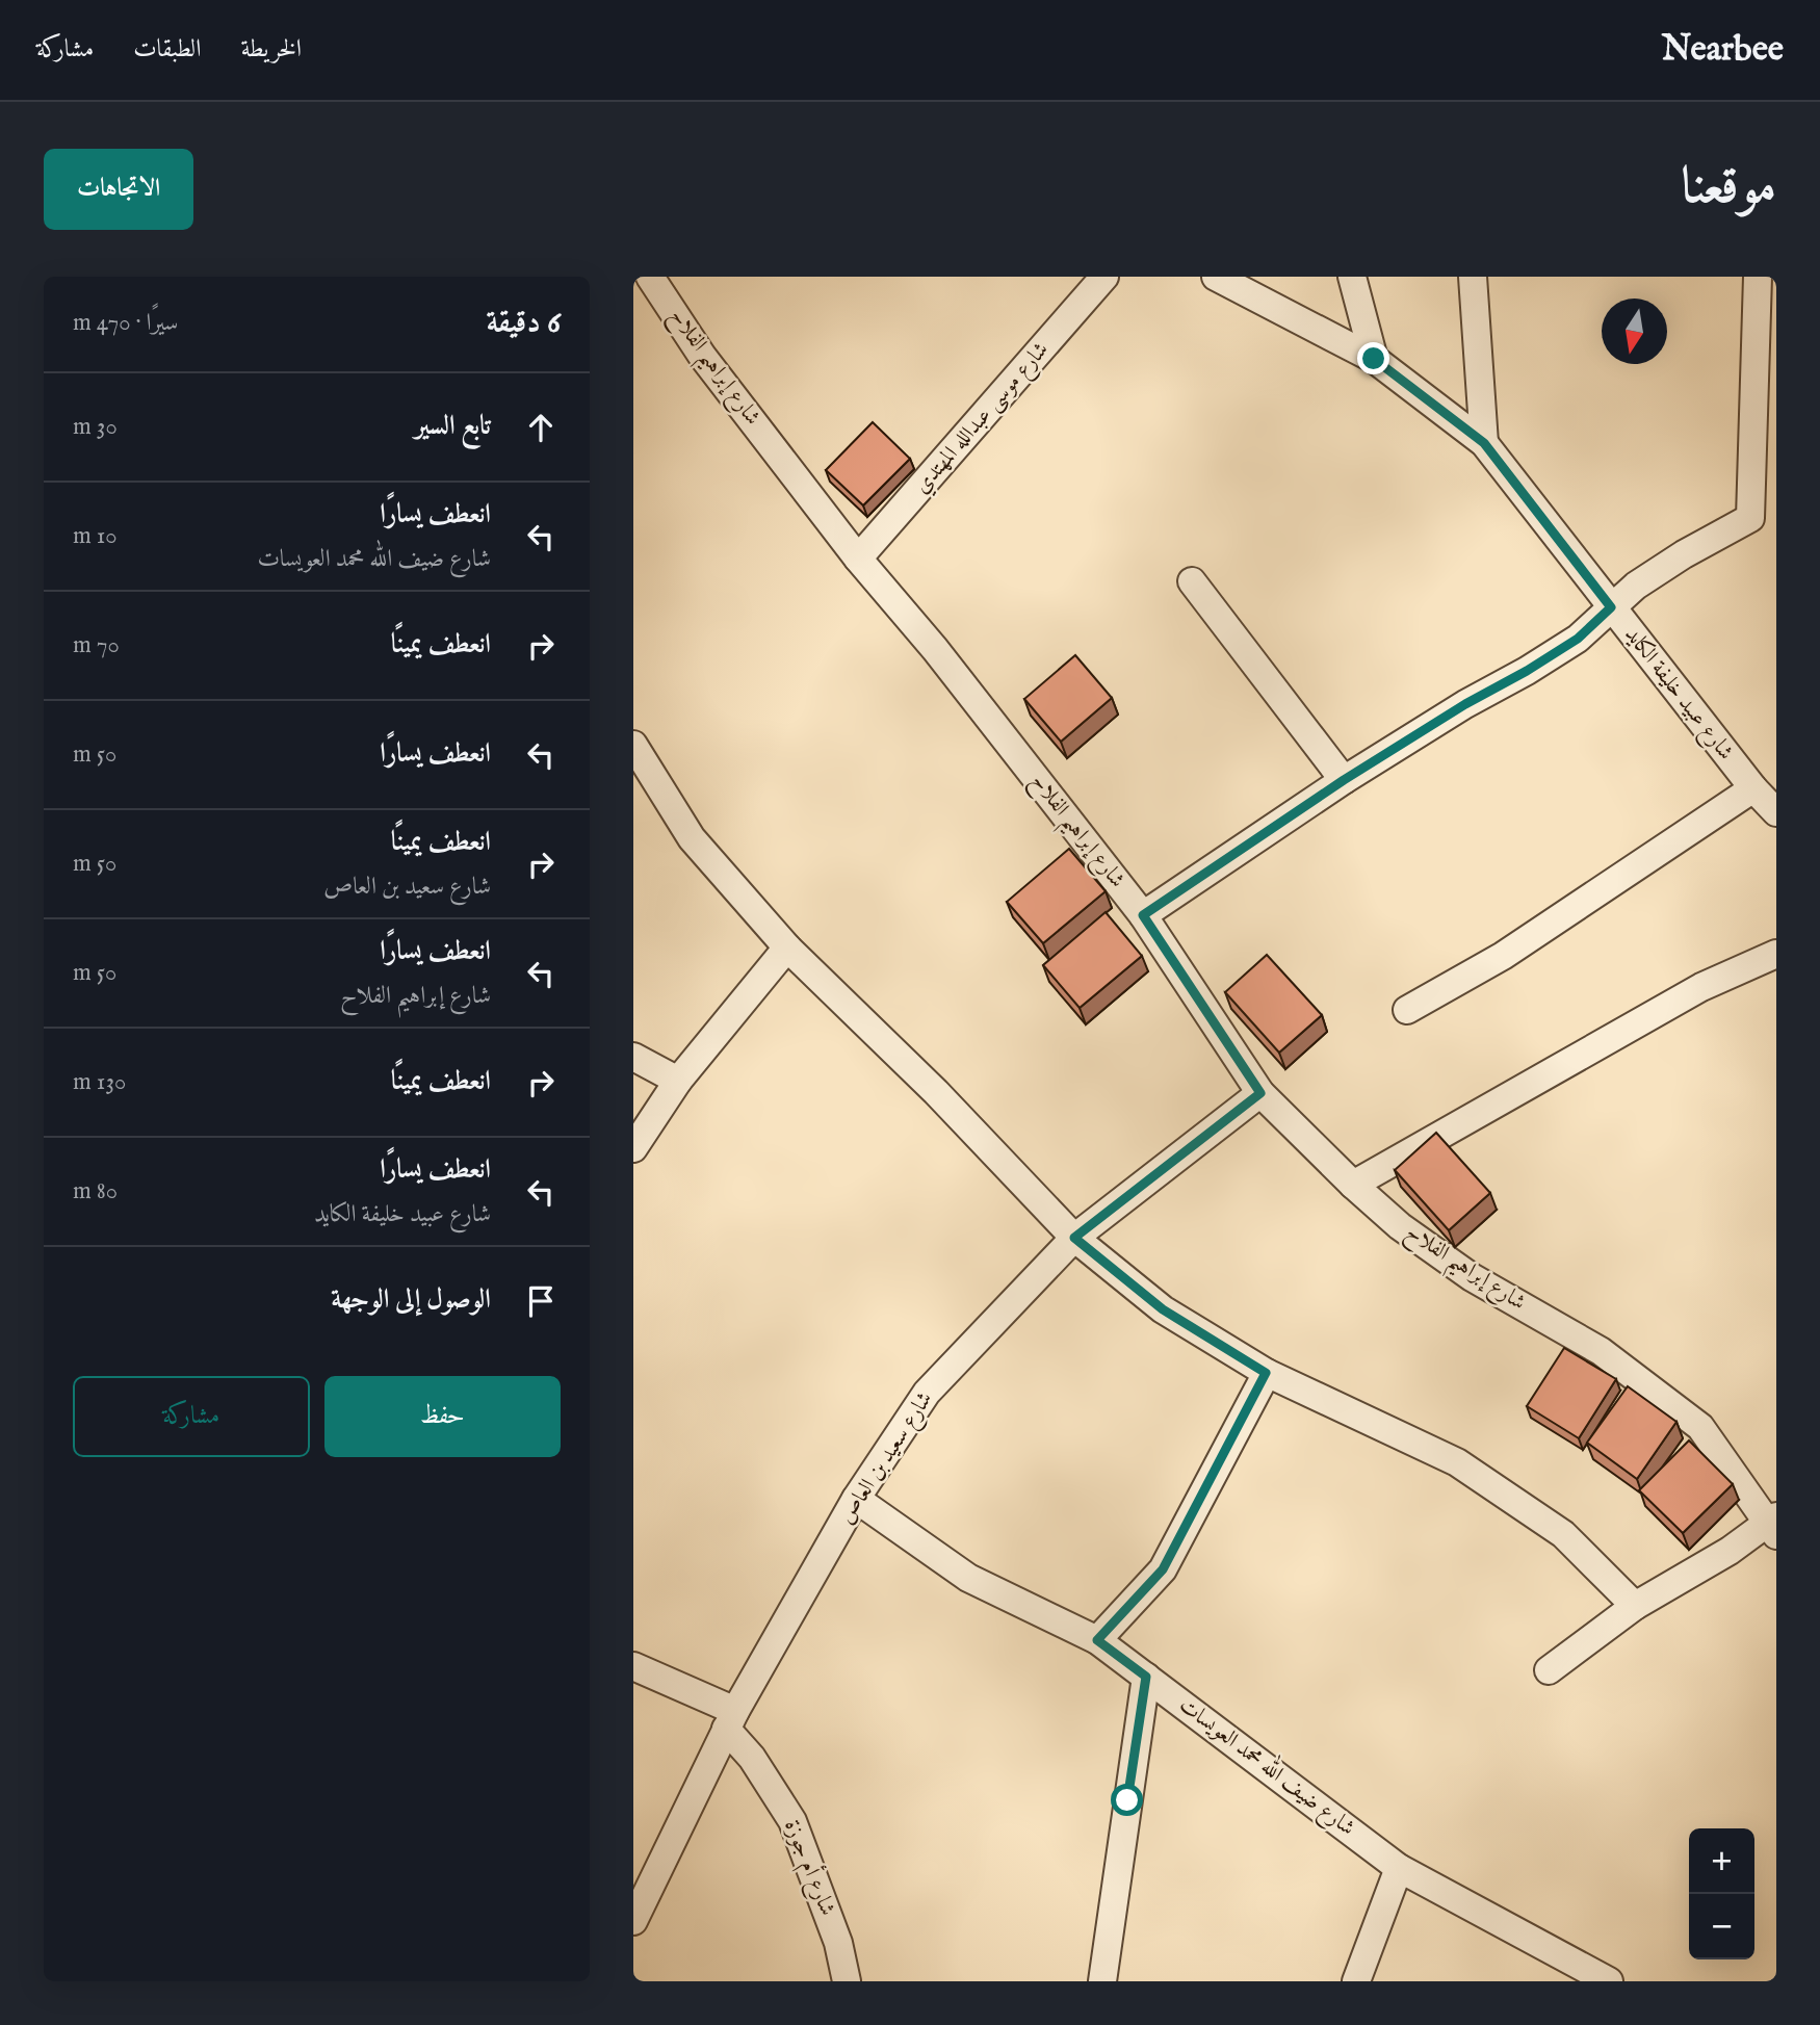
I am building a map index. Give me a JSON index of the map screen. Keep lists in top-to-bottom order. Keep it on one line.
{"streets":{"street":["شارع إبراهيم الفلاح","شارع موسى عبدالله المهتدي","شارع عبيد خليفة الكايد","شارع سعيد بن العاص","شارع ضيف الله محمد العويسات","شارع أم جوزة"]},"crossings":[["شارع إبراهيم الفلاح","شارع موسى عبدالله المهتدي"],["شارع إبراهيم الفلاح","شارع سعيد بن العاص"],["شارع سعيد بن العاص","شارع ضيف الله محمد العويسات"],["شارع سعيد بن العاص","شارع أم جوزة"]],"north":"bottom","page":{"header":"Nearbee","nav":["الخريطة","الطبقات","مشاركة"],"title":"موقعنا","buttons":["الاتجاهات",["حفظ","مشاركة"]],"heading":["6 دقيقة","سيرًا · 470 m"],"list":[["تابع السير","30 m"],["انعطف يسارًا","شارع ضيف الله محمد العويسات","10 m"],["انعطف يمينًا","70 m"],["انعطف يسارًا","50 m"],["انعطف يمينًا","شارع سعيد بن العاص","50 m"],["انعطف يسارًا","شارع إبراهيم الفلاح","50 m"],["انعطف يمينًا","130 m"],["انعطف يسارًا","شارع عبيد خليفة الكايد","80 m"],"الوصول إلى الوجهة"],"map_buttons":["+","−"]}}
